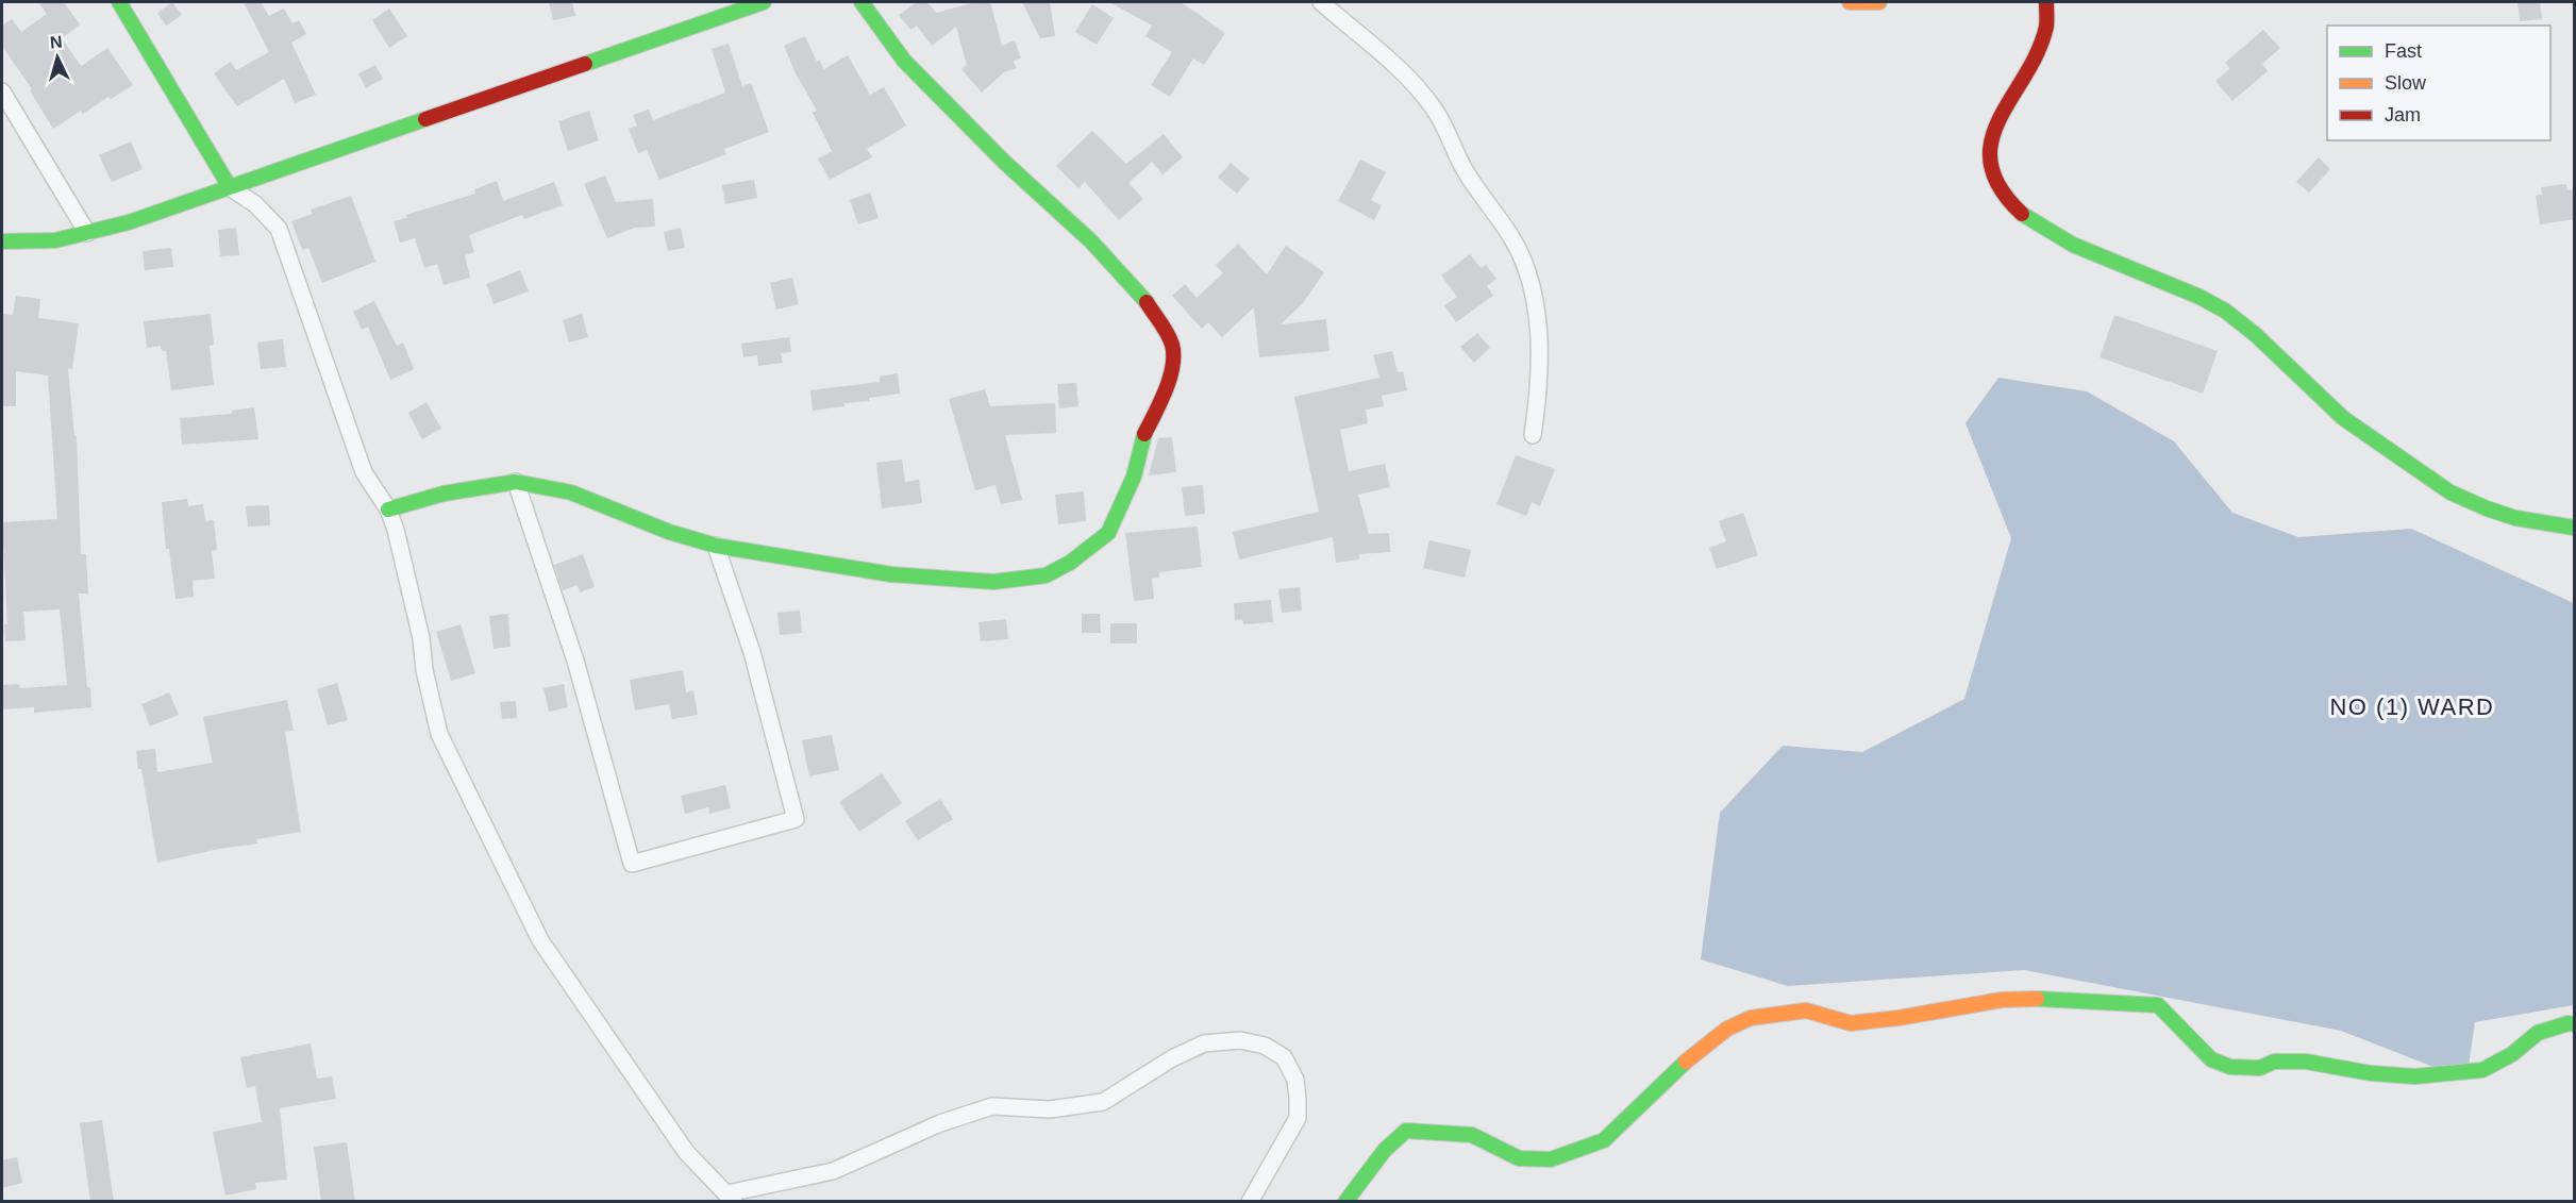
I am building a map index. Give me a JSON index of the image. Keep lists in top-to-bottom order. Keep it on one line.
{"districts":["NO (1) WARD"],"legend":["Fast","Slow","Jam"],"north":"top"}
